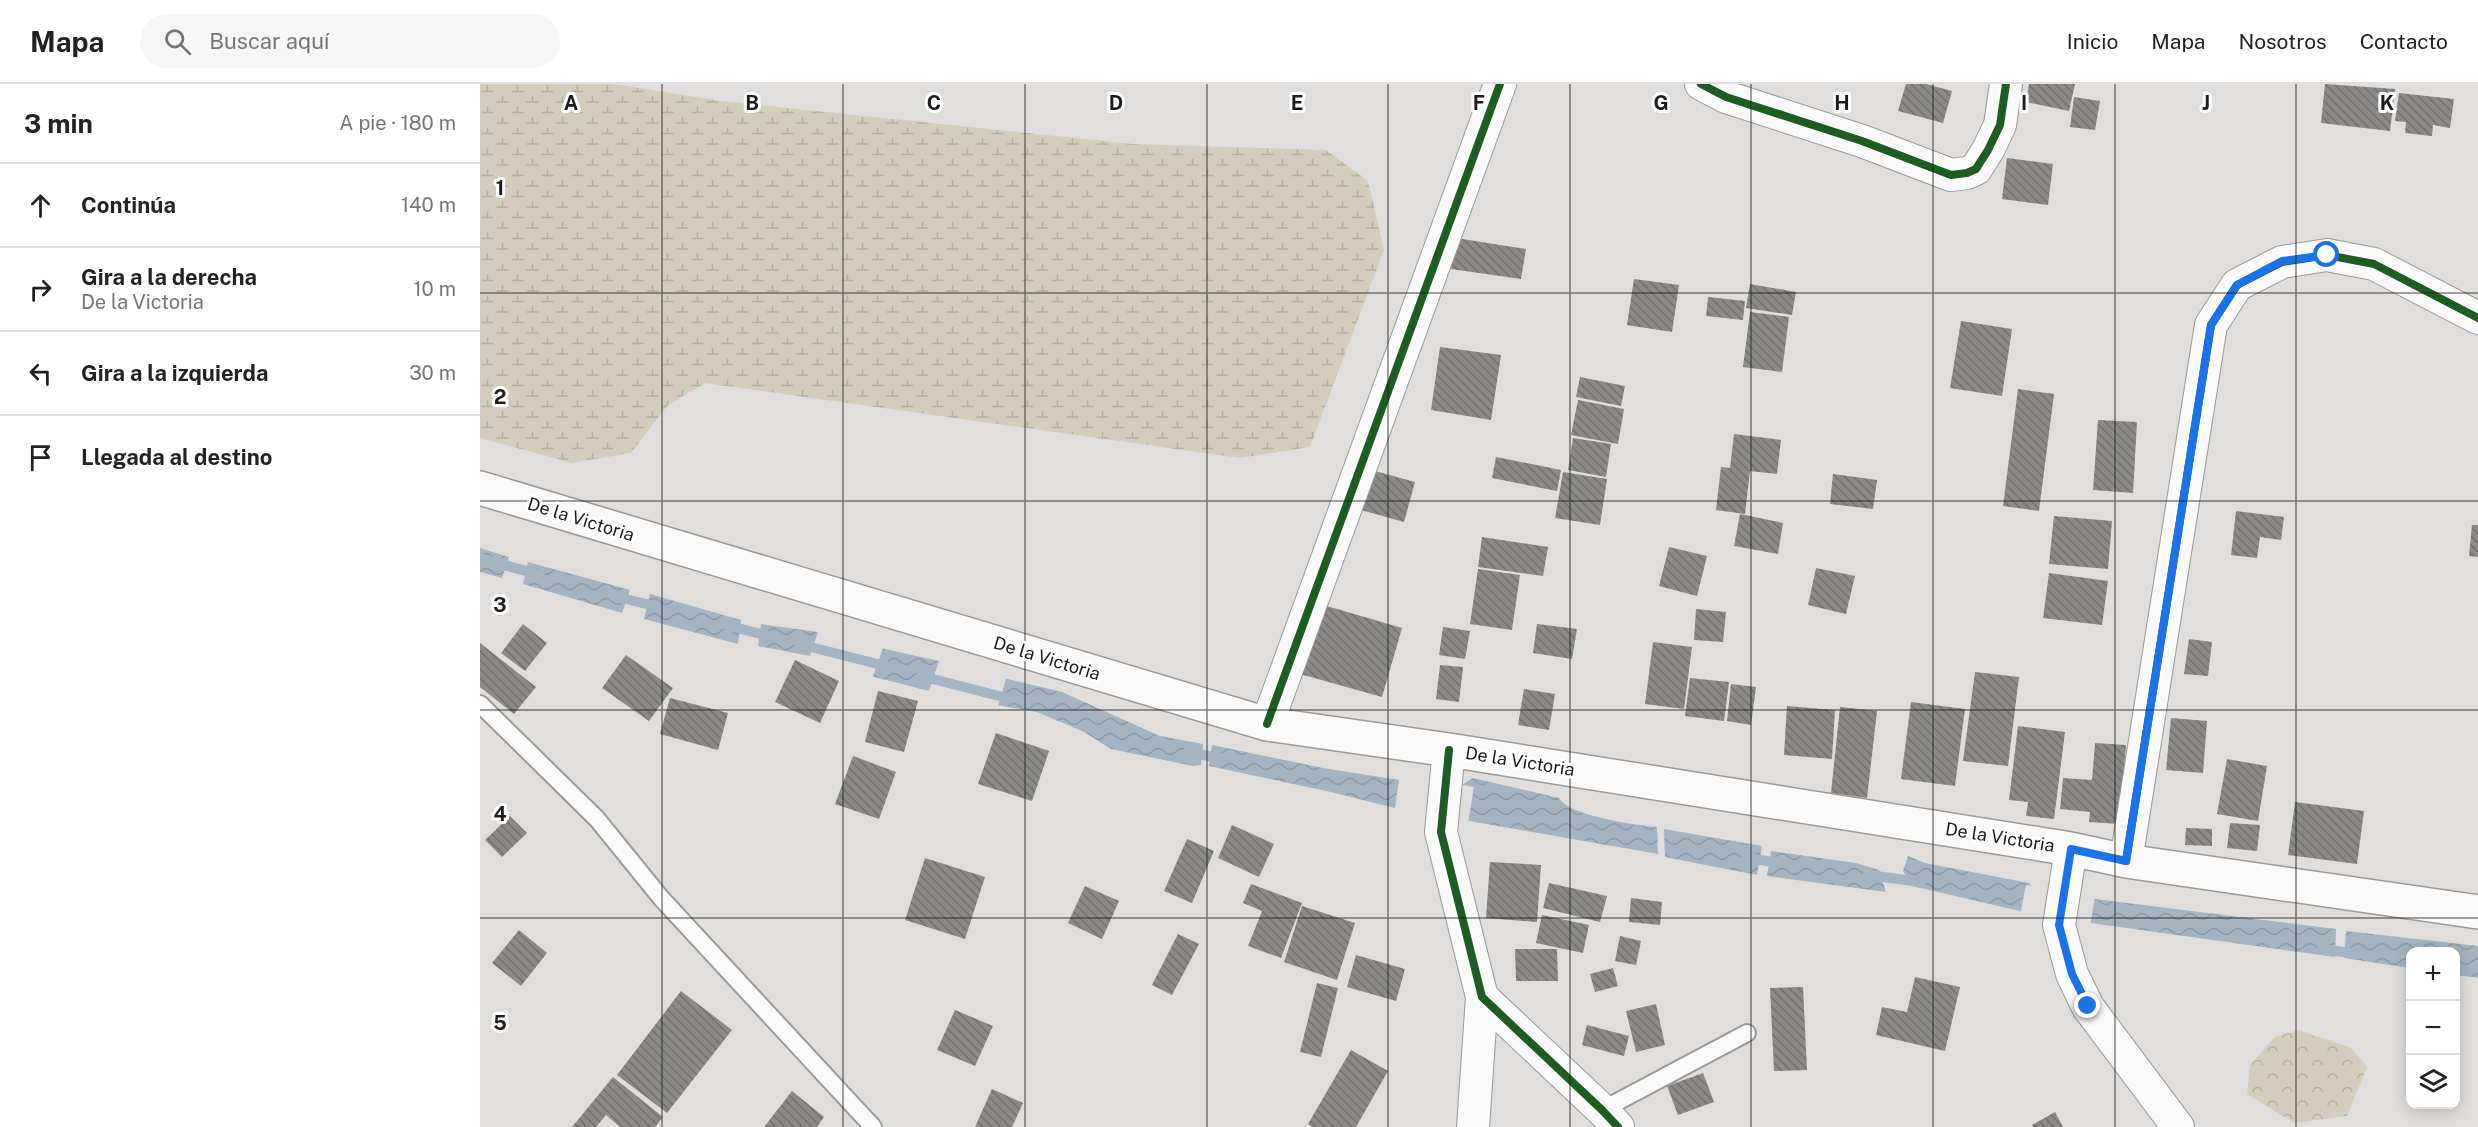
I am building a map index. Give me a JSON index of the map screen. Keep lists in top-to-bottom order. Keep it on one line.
{"streets":{"main road":["De la Victoria"]},"page":{"header":"Mapa","search":"Buscar aquí","nav":["Inicio","Mapa","Nosotros","Contacto"],"heading":["3 min","A pie · 180 m"],"list":[["Continúa","140 m"],["Gira a la derecha","De la Victoria","10 m"],["Gira a la izquierda","30 m"],"Llegada al destino"],"map_buttons":["+","−"]},"grid":{"columns":["A","B","C","D","E","F","G","H","I","J","K"],"rows":["1","2","3","4","5"]}}
